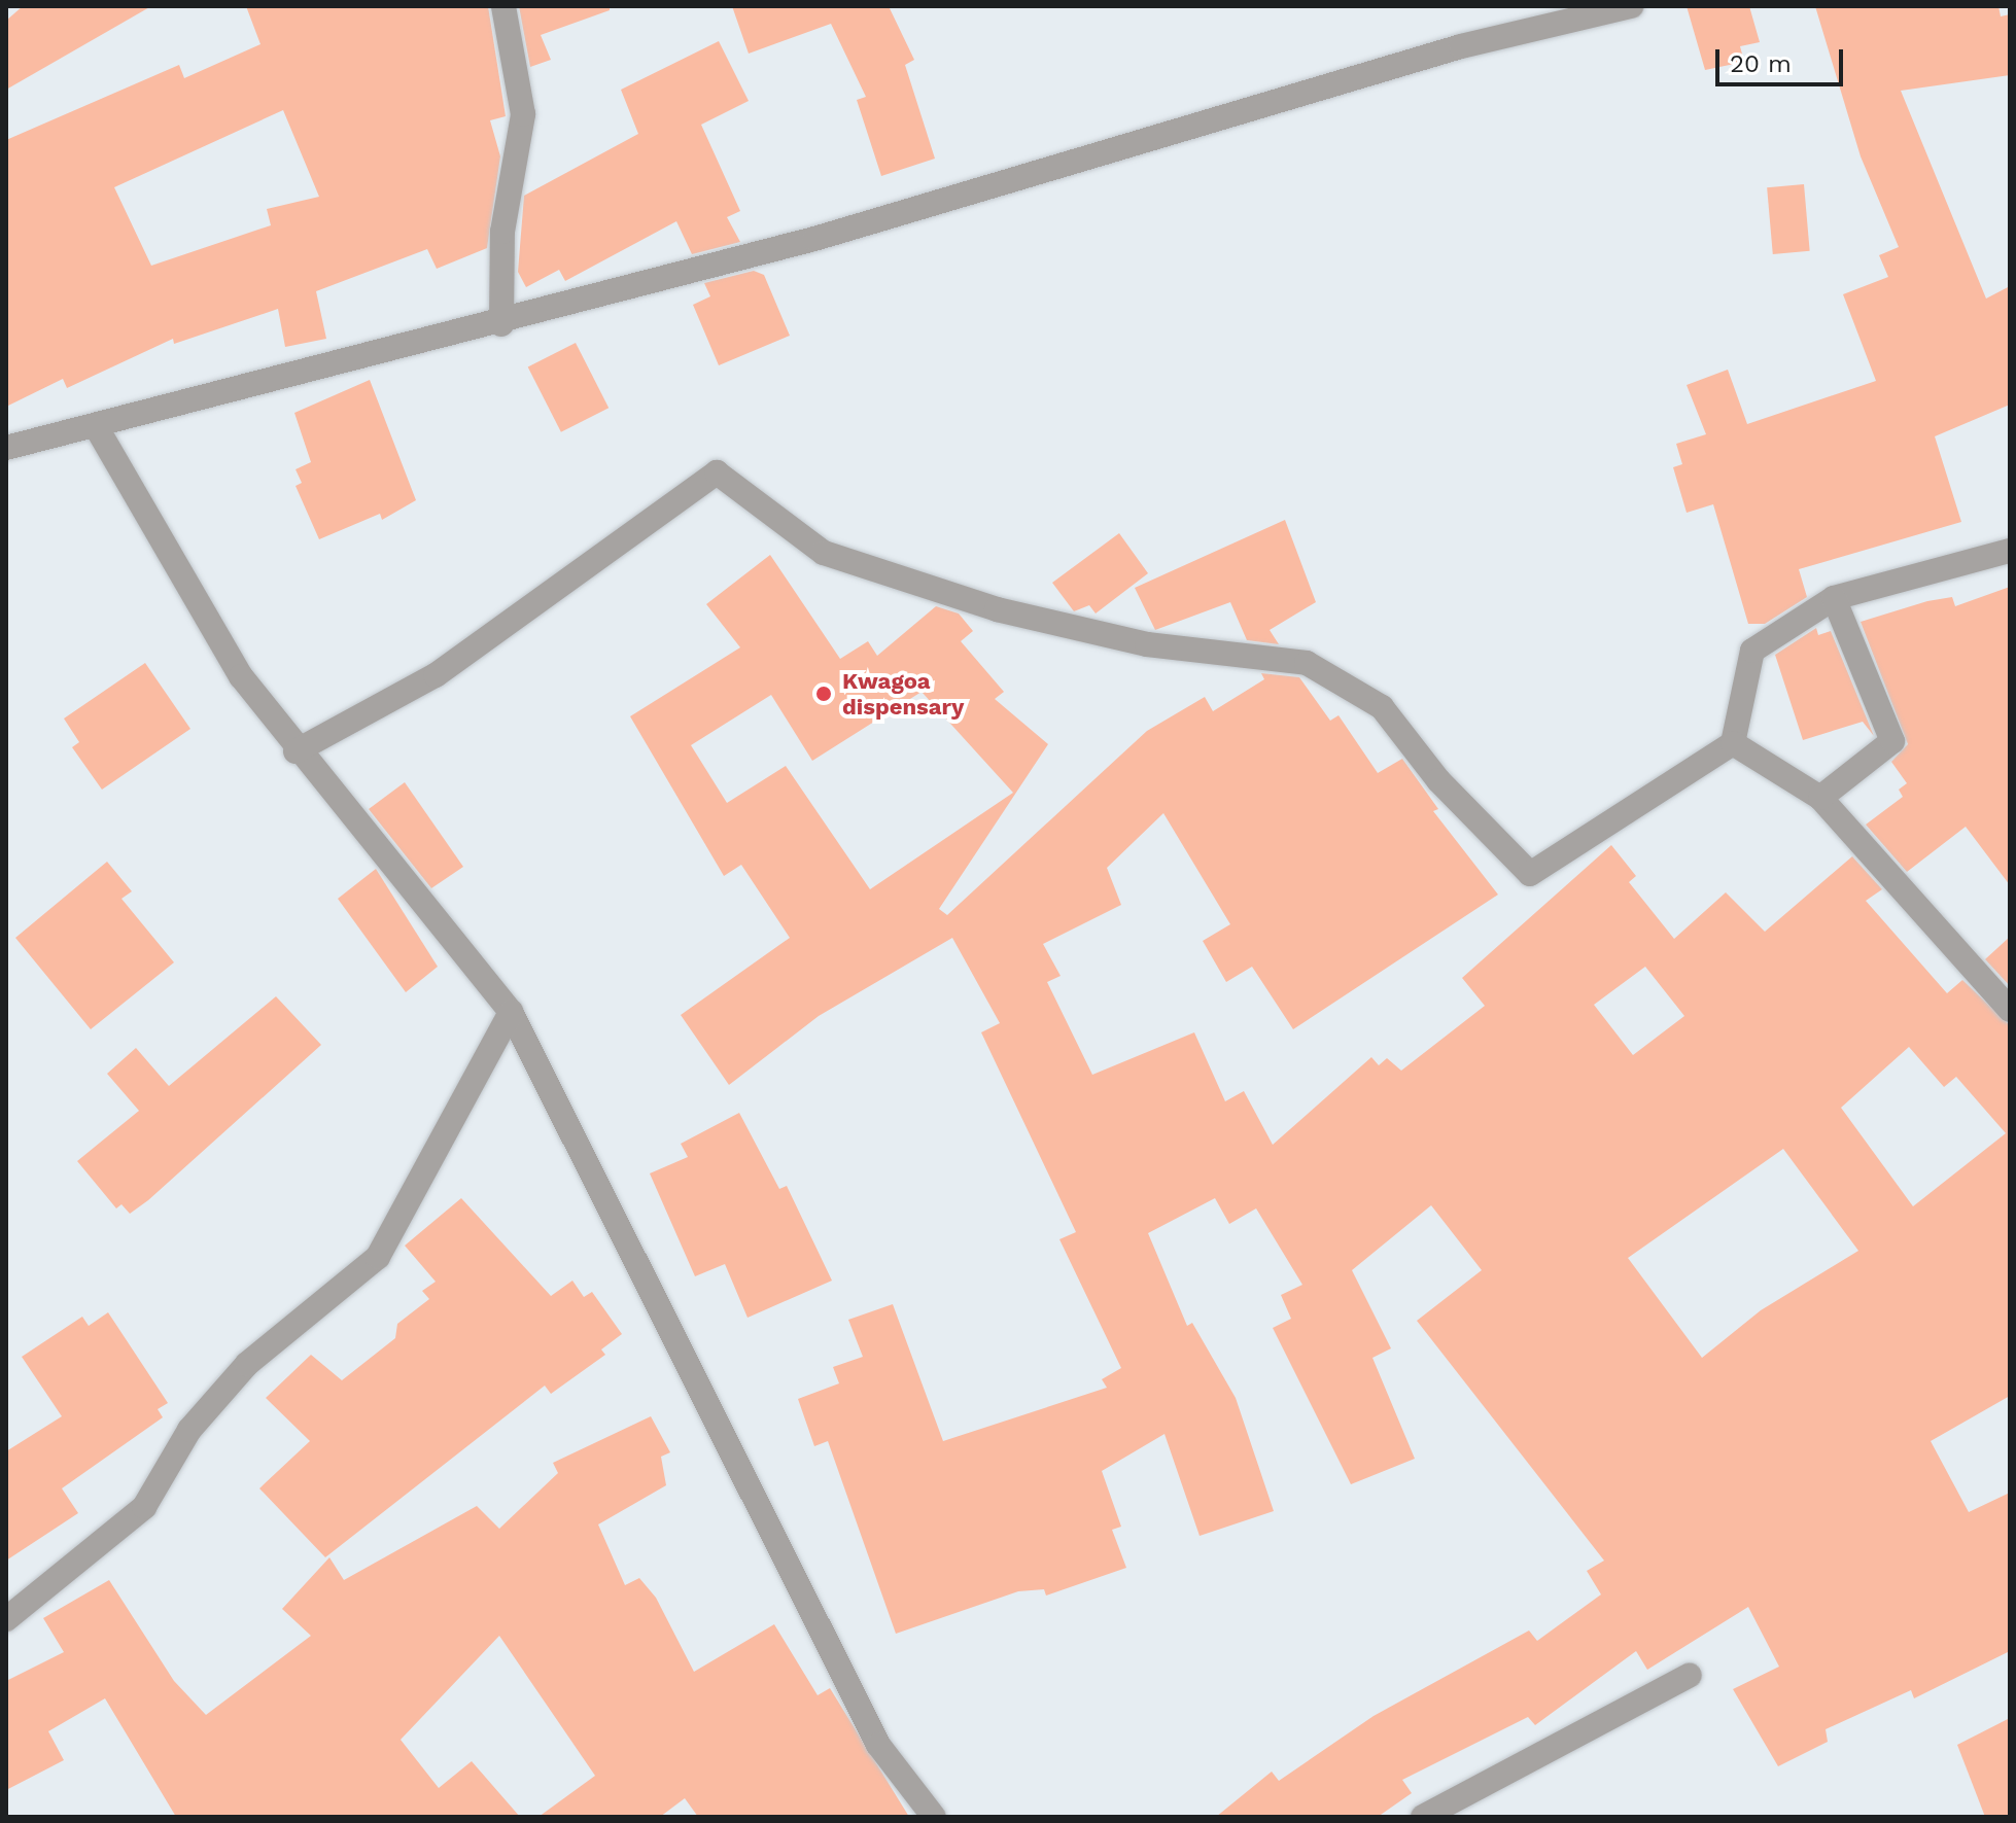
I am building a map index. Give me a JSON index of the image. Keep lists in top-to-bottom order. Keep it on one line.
{"places":["Kwagoa dispensary"],"scale_bar":"20 m"}
